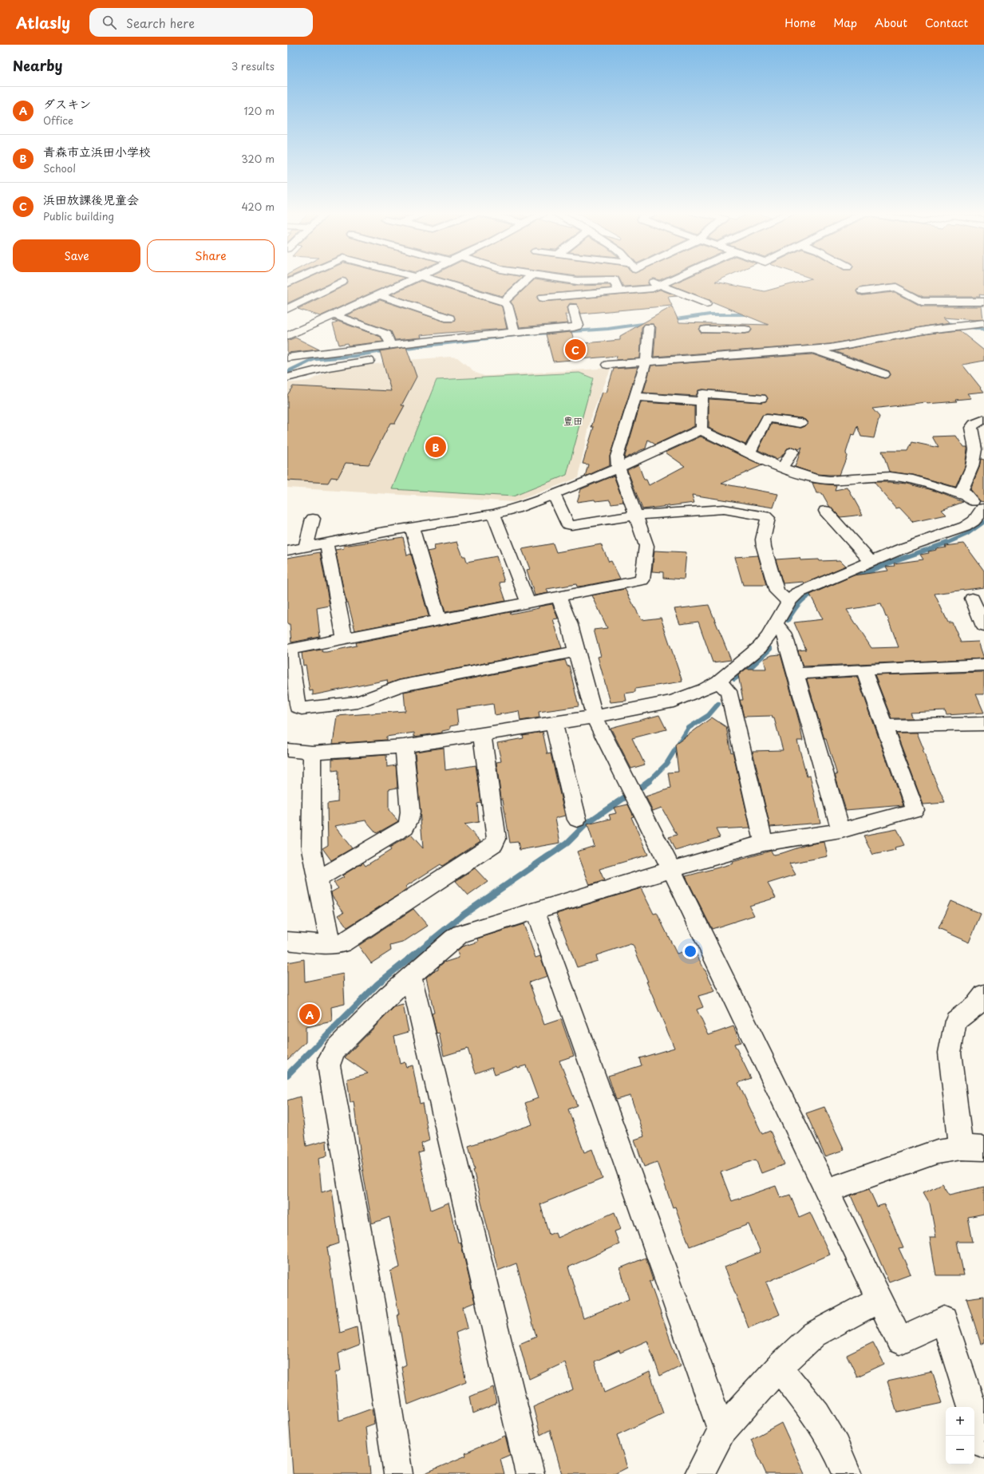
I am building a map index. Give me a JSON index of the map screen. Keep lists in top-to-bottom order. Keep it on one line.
{"districts":["豊田"],"page":{"header":"Atlasly","search":"Search here","nav":["Home","Map","About","Contact"],"heading":["Nearby","3 results"],"list":[{"mark":"A","name":"ダスキン","note":"Office","value":"120 m"},{"mark":"B","name":"青森市立浜田小学校","note":"School","value":"320 m"},{"mark":"C","name":"浜田放課後児童会","note":"Public building","value":"420 m"}],"buttons":["Save","Share"],"pins":["C","B","A"],"map_buttons":["+","−"]}}
